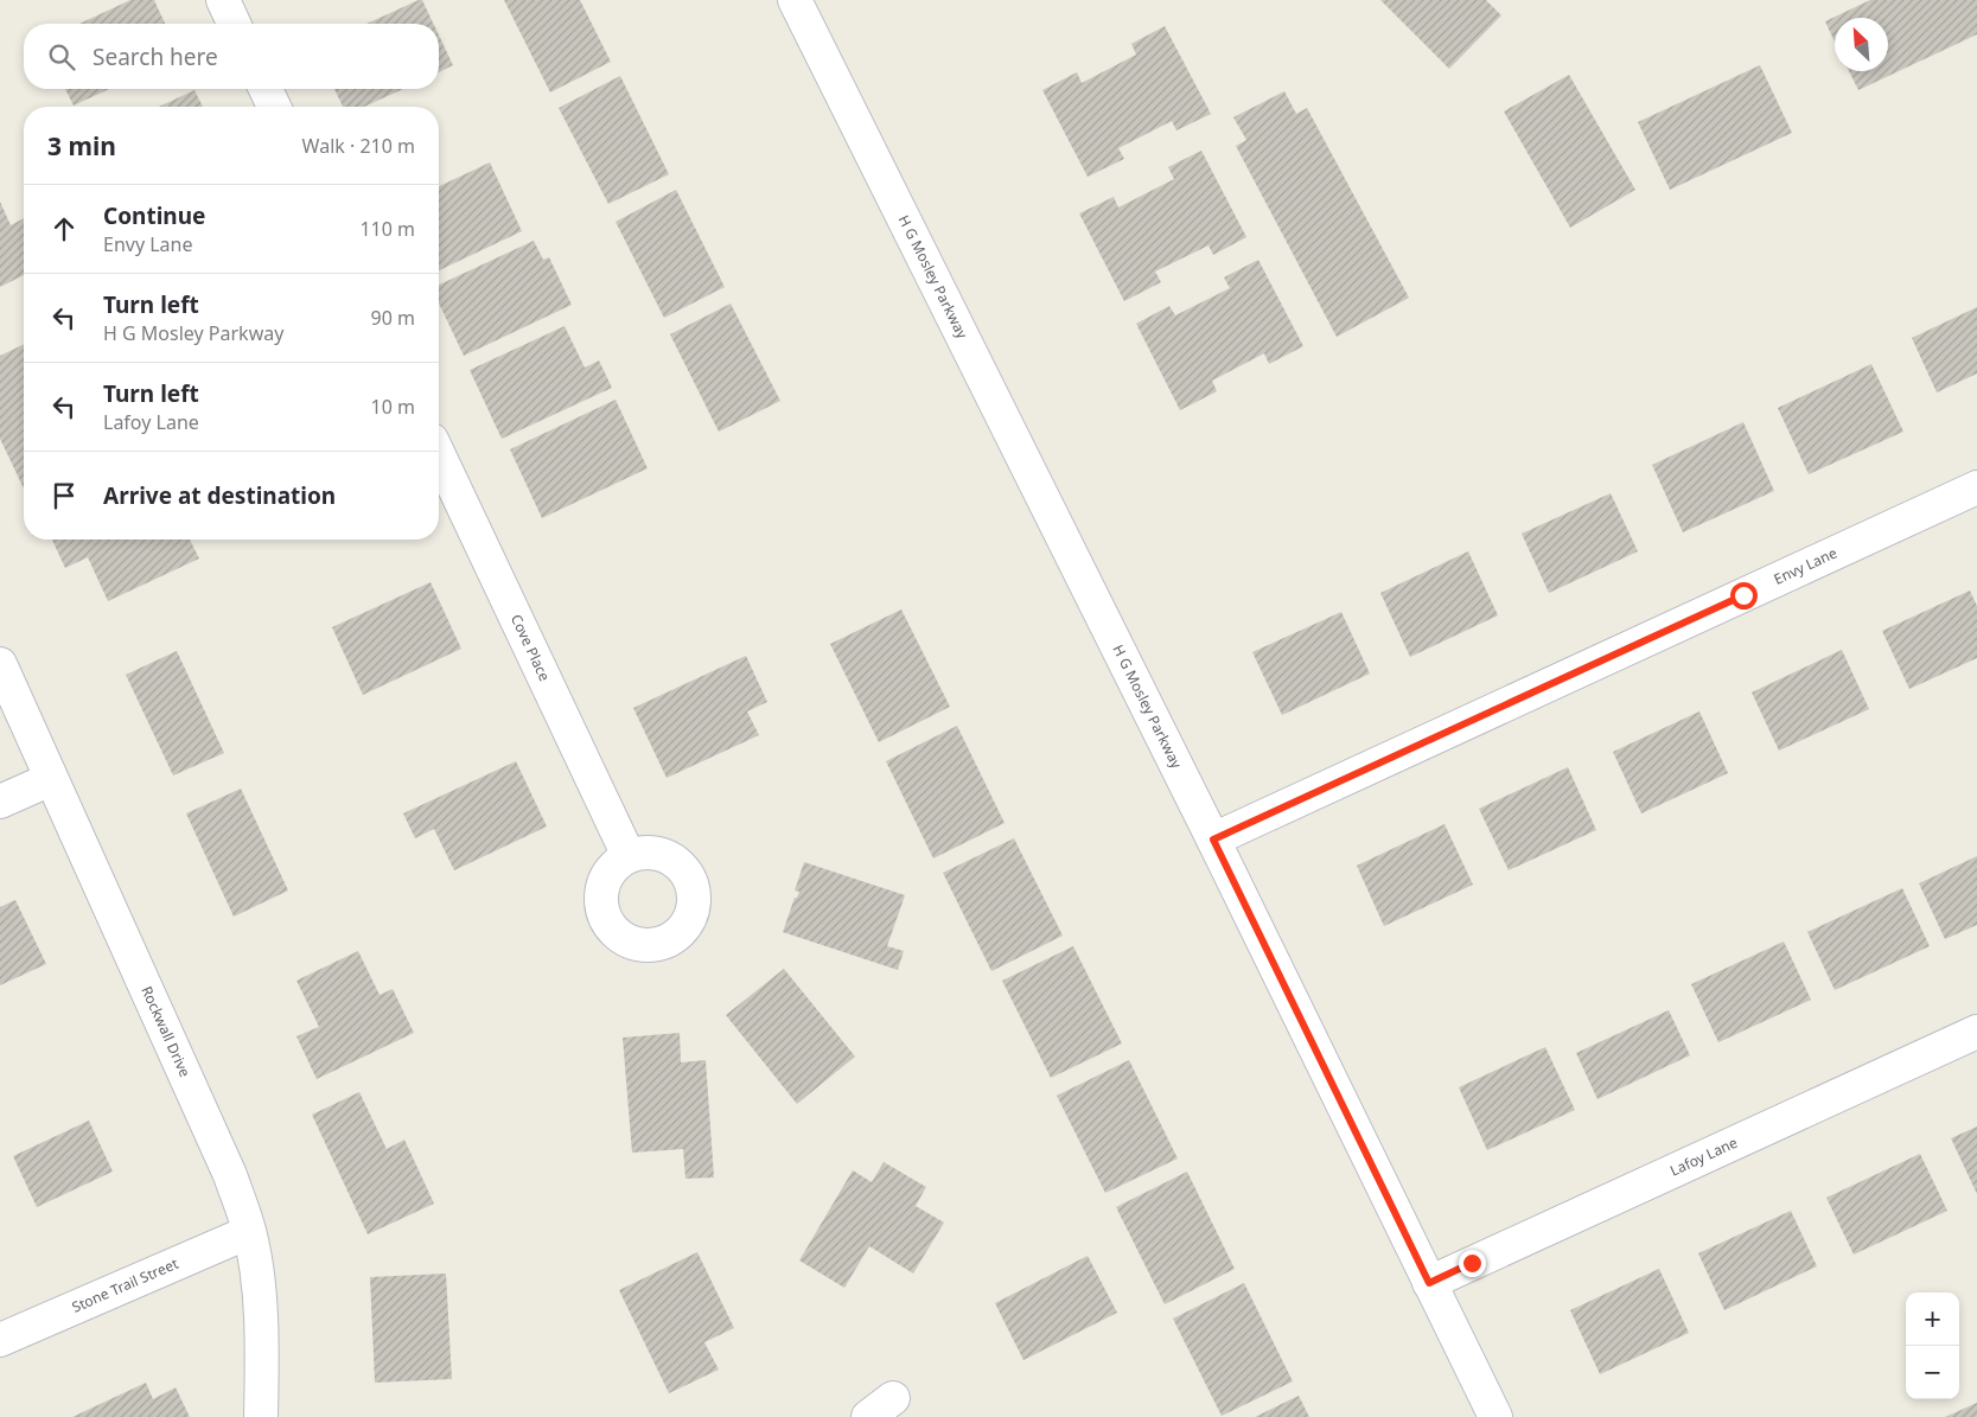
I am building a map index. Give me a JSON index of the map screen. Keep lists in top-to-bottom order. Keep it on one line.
{"streets":{"street":["H G Mosley Parkway","Envy Lane","Cove Place","Rockwall Drive","Lafoy Lane","Stone Trail Street"]},"crossings":[["H G Mosley Parkway","Envy Lane"],["H G Mosley Parkway","Lafoy Lane"],["Rockwall Drive","Stone Trail Street"]],"north":"top left","page":{"search":"Search here","heading":["3 min","Walk · 210 m"],"list":[["Continue","Envy Lane","110 m"],["Turn left","H G Mosley Parkway","90 m"],["Turn left","Lafoy Lane","10 m"],"Arrive at destination"],"map_buttons":["+","−"]}}
